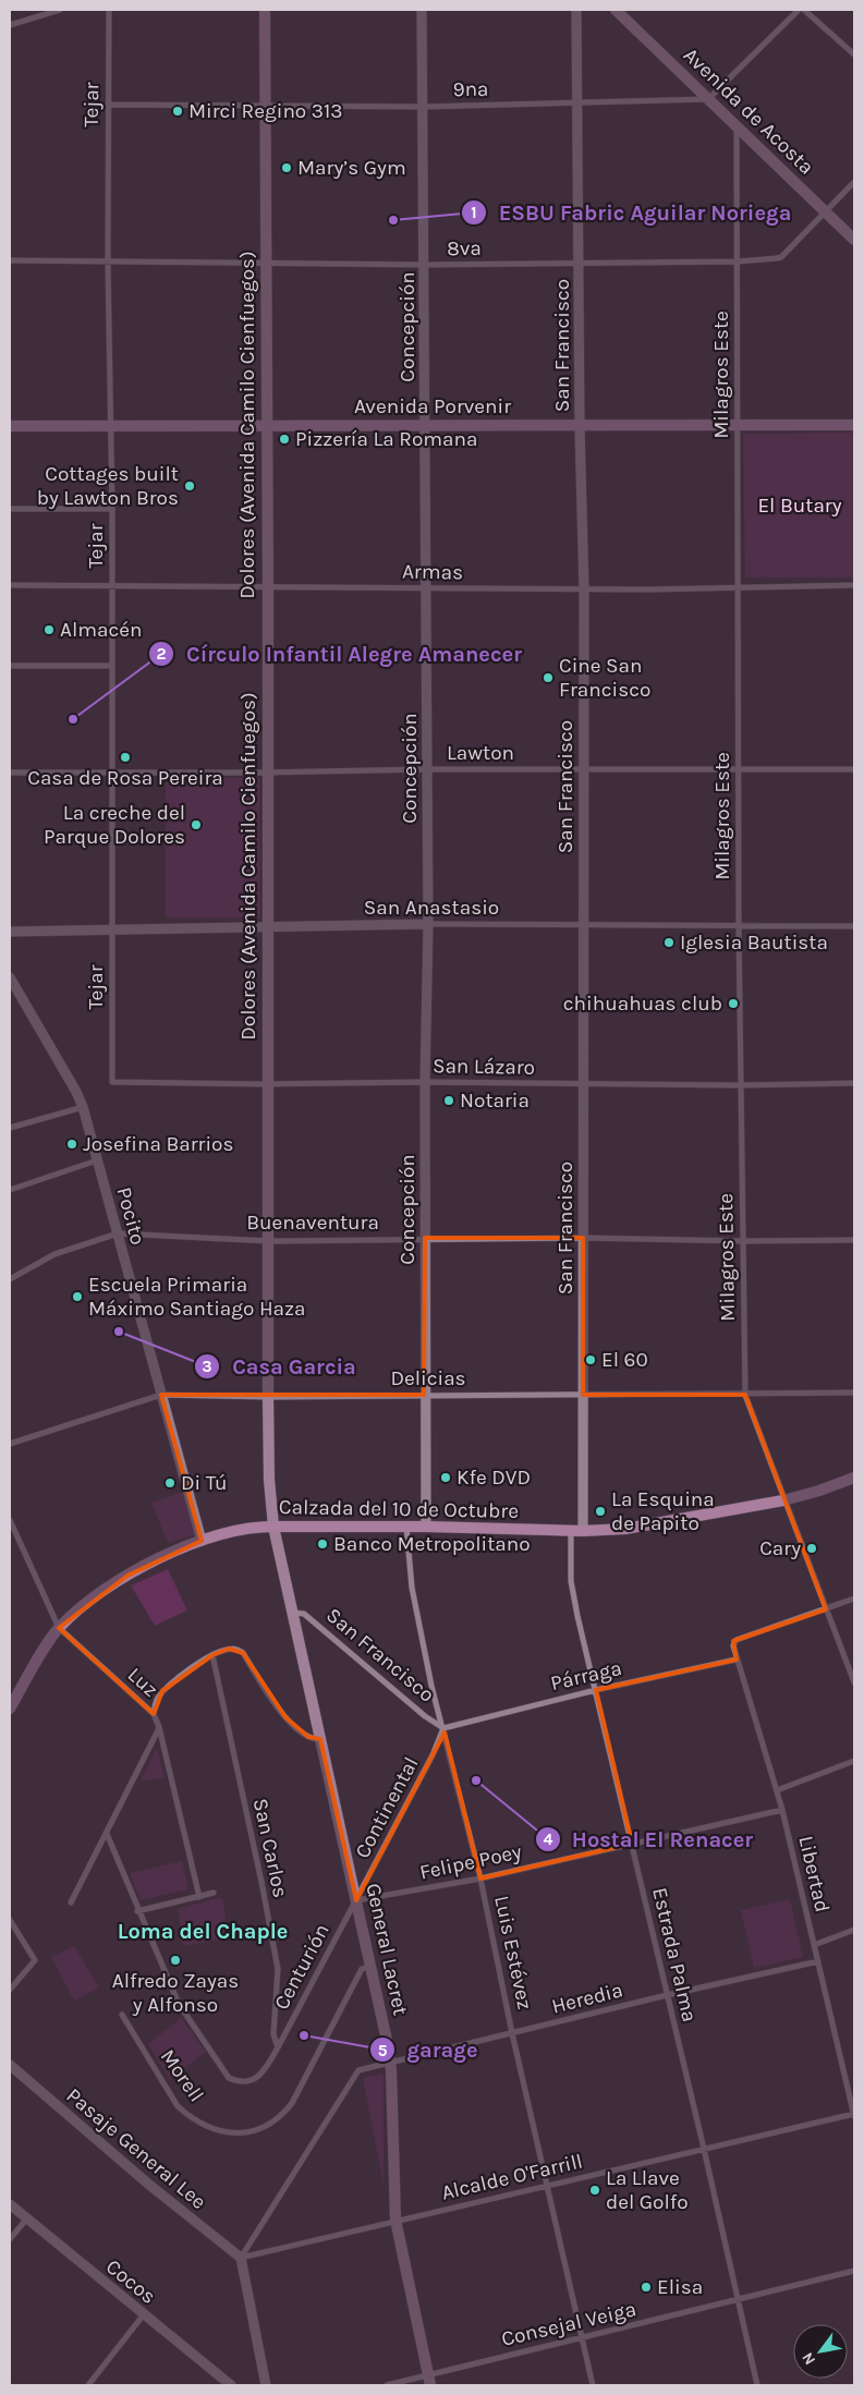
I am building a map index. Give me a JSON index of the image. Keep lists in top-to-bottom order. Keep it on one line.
{"streets":{"main road":["Avenida de Acosta","Avenida Porvenir","Dolores (Avenida Camilo Cienfuegos)","Calzada del 10 de Octubre","General Lacret"],"street":["9na","Tejar","8va","Concepción","San Francisco","Milagros Este","Armas","Lawton","San Anastasio","San Lázaro","Pocito","Buenaventura","Delicias","Párraga","Luz","Continental","San Carlos","Felipe Poey","Libertad","Luis Estévez","Estrada Palma","Centurión","Heredia","Morell","Pasaje General Lee","Alcalde O'Farrill","Cocos","Consejal Veiga"]},"crossings":[["9na","Tejar"],["9na","Avenida de Acosta"],["9na","Concepción"],["9na","San Francisco"],["9na","Dolores (Avenida Camilo Cienfuegos)"],["Tejar","8va"],["Tejar","Avenida Porvenir"],["Tejar","Armas"],["Tejar","Lawton"],["Tejar","San Anastasio"],["Tejar","San Lázaro"],["Avenida de Acosta","8va"],["Avenida de Acosta","Milagros Este"],["8va","Concepción"],["8va","San Francisco"],["8va","Milagros Este"],["8va","Dolores (Avenida Camilo Cienfuegos)"],["Concepción","Avenida Porvenir"],["Concepción","Armas"],["Concepción","Lawton"],["Concepción","San Anastasio"],["Concepción","San Lázaro"],["Concepción","Buenaventura"],["Concepción","Delicias"],["Concepción","Calzada del 10 de Octubre"],["San Francisco","Avenida Porvenir"],["San Francisco","Armas"],["San Francisco","Lawton"],["San Francisco","San Anastasio"],["San Francisco","San Lázaro"],["San Francisco","Buenaventura"],["San Francisco","Delicias"],["San Francisco","Calzada del 10 de Octubre"],["San Francisco","Párraga"],["San Francisco","Continental"],["San Francisco","General Lacret"],["San Francisco","Luis Estévez"],["San Francisco","Estrada Palma"],["Milagros Este","Avenida Porvenir"],["Milagros Este","Armas"],["Milagros Este","Lawton"],["Milagros Este","San Anastasio"],["Milagros Este","San Lázaro"],["Milagros Este","Buenaventura"],["Milagros Este","Delicias"],["Milagros Este","Calzada del 10 de Octubre"],["Milagros Este","Libertad"],["Avenida Porvenir","Dolores (Avenida Camilo Cienfuegos)"],["Dolores (Avenida Camilo Cienfuegos)","Armas"],["Dolores (Avenida Camilo Cienfuegos)","Lawton"],["Dolores (Avenida Camilo Cienfuegos)","San Anastasio"],["Dolores (Avenida Camilo Cienfuegos)","San Lázaro"],["Dolores (Avenida Camilo Cienfuegos)","Buenaventura"],["Dolores (Avenida Camilo Cienfuegos)","Delicias"],["Dolores (Avenida Camilo Cienfuegos)","Calzada del 10 de Octubre"],["Dolores (Avenida Camilo Cienfuegos)","General Lacret"],["Pocito","Buenaventura"],["Pocito","Delicias"],["Pocito","Calzada del 10 de Octubre"],["Calzada del 10 de Octubre","Luz"],["Calzada del 10 de Octubre","General Lacret"],["Calzada del 10 de Octubre","Luis Estévez"],["Calzada del 10 de Octubre","Estrada Palma"],["Párraga","Continental"],["Párraga","Libertad"],["Párraga","Luis Estévez"],["Párraga","Estrada Palma"],["Continental","Felipe Poey"],["Continental","General Lacret"],["Continental","Luis Estévez"],["Continental","Centurión"],["San Carlos","Centurión"],["Felipe Poey","Libertad"],["Felipe Poey","General Lacret"],["Felipe Poey","Luis Estévez"],["Felipe Poey","Estrada Palma"],["Felipe Poey","Centurión"],["Libertad","Heredia"],["Libertad","Alcalde O'Farrill"],["General Lacret","Centurión"],["General Lacret","Heredia"],["General Lacret","Morell"],["General Lacret","Alcalde O'Farrill"],["General Lacret","Consejal Veiga"],["Luis Estévez","Heredia"],["Luis Estévez","Alcalde O'Farrill"],["Luis Estévez","Consejal Veiga"],["Estrada Palma","Heredia"],["Estrada Palma","Alcalde O'Farrill"],["Estrada Palma","Consejal Veiga"],["Heredia","Pasaje General Lee"],["Heredia","Alcalde O'Farrill"],["Pasaje General Lee","Alcalde O'Farrill"]],"districts":["Loma del Chaple"],"parks":["El Butary"],"places":["Mirci Regino 313","Mary’s Gym","ESBU Fabric Aguilar Noriega","Pizzería La Romana","Cottages built by Lawton Bros","Almacén","Cine San Francisco","Círculo Infantil Alegre Amanecer","Casa de Rosa Pereira","La creche del Parque Dolores","Iglesia Bautista","chihuahuas club","Notaria","Josefina Barrios","Escuela Primaria Máximo Santiago Haza","Casa Garcia","El 60","Kfe DVD","Di Tú","La Esquina de Papito","Banco Metropolitano","Cary","Hostal El Renacer","Alfredo Zayas y Alfonso","garage","La Llave del Golfo","Elisa"],"north":"bottom left"}
